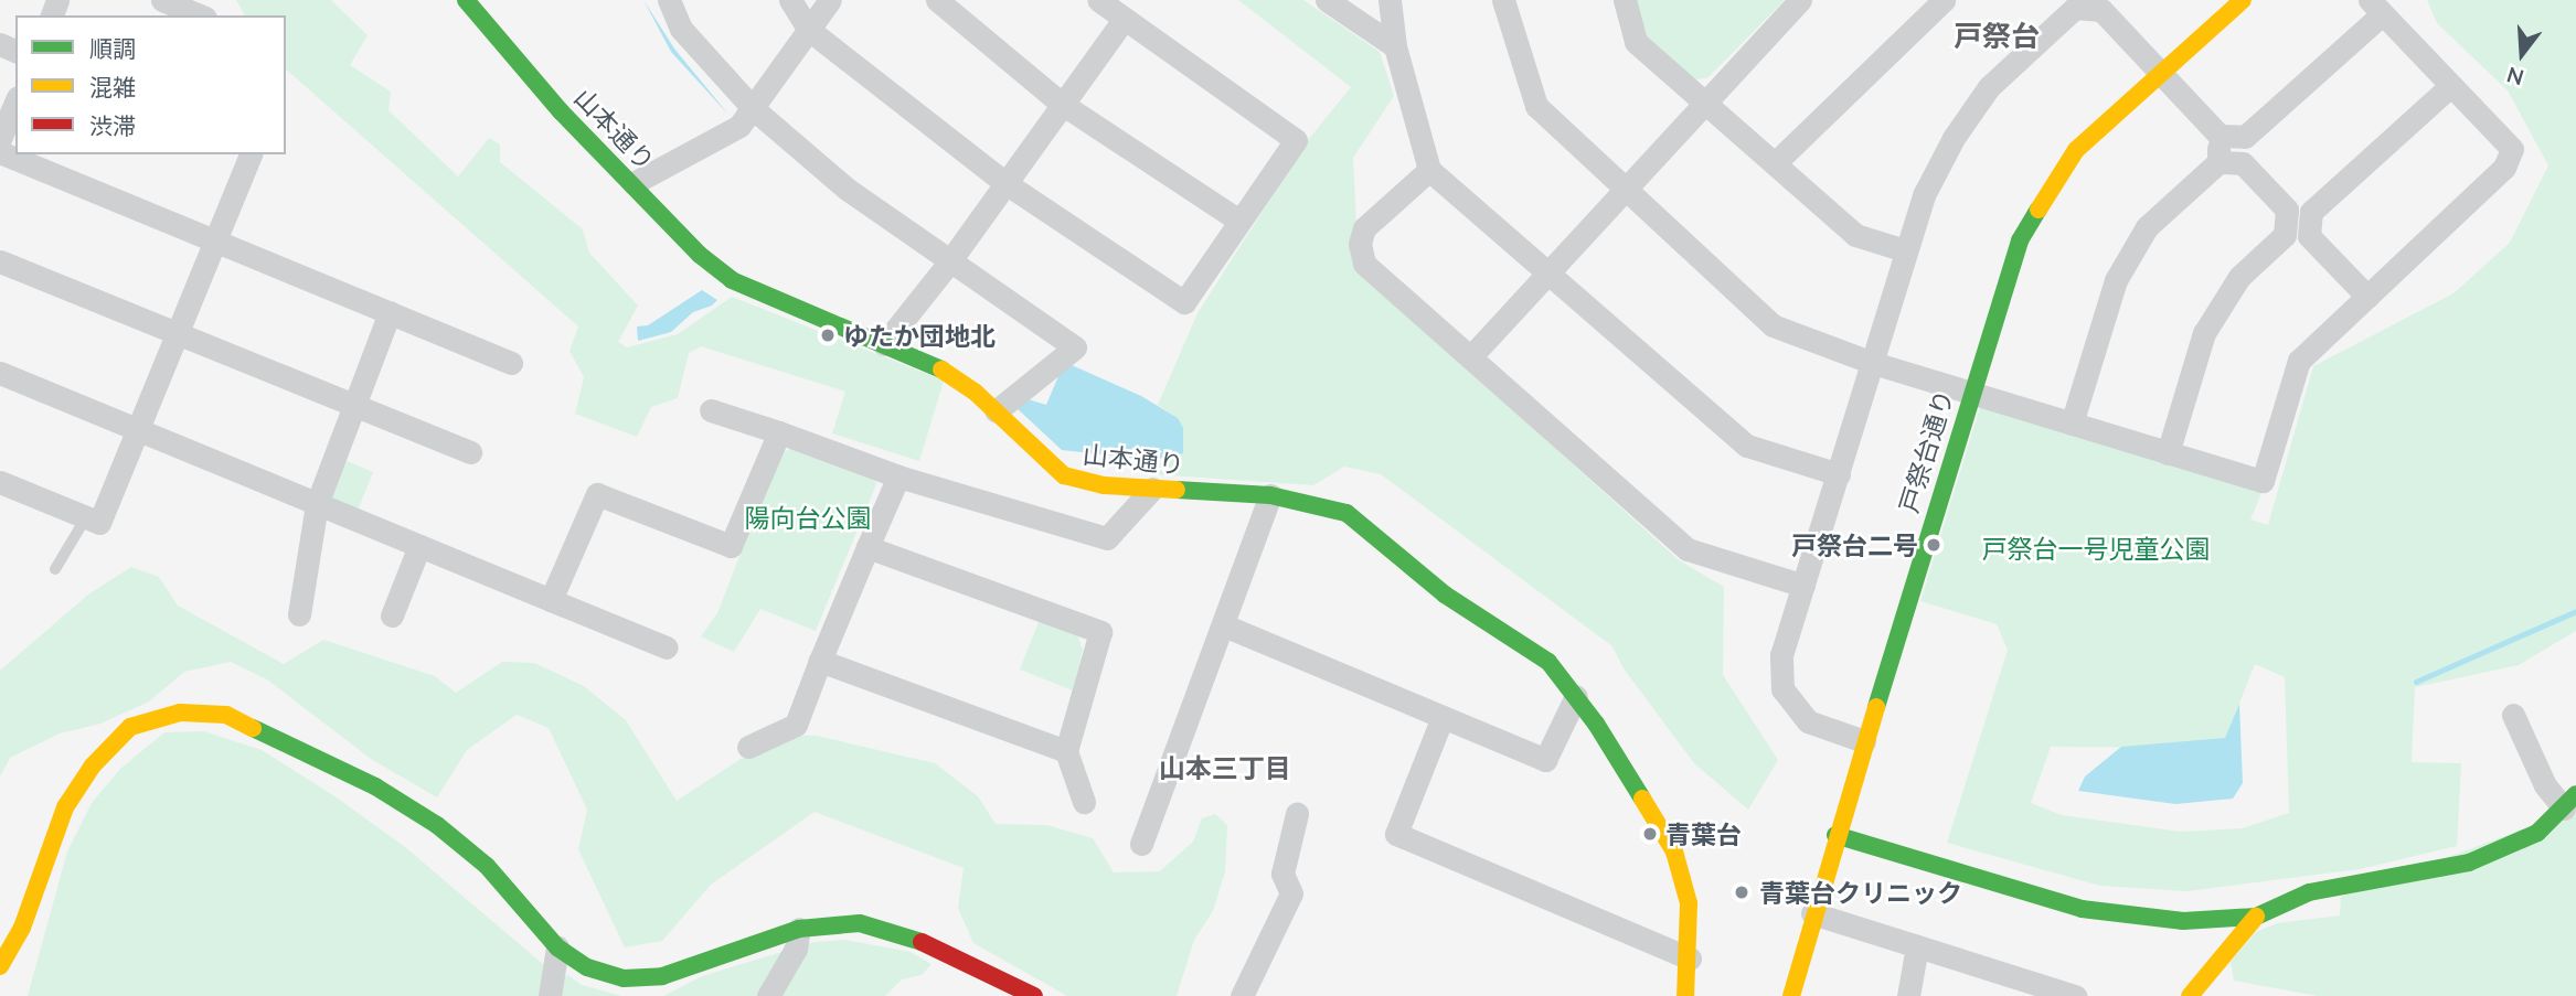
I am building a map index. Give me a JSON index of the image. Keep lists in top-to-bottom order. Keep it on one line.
{"streets":{"street":["山本通り","戸祭台通り"]},"districts":["戸祭台","山本三丁目"],"parks":["陽向台公園","戸祭台一号児童公園"],"places":["ゆたか団地北","戸祭台二号","青葉台","青葉台クリニック"],"legend":["順調","混雑","渋滞"],"north":"bottom"}
